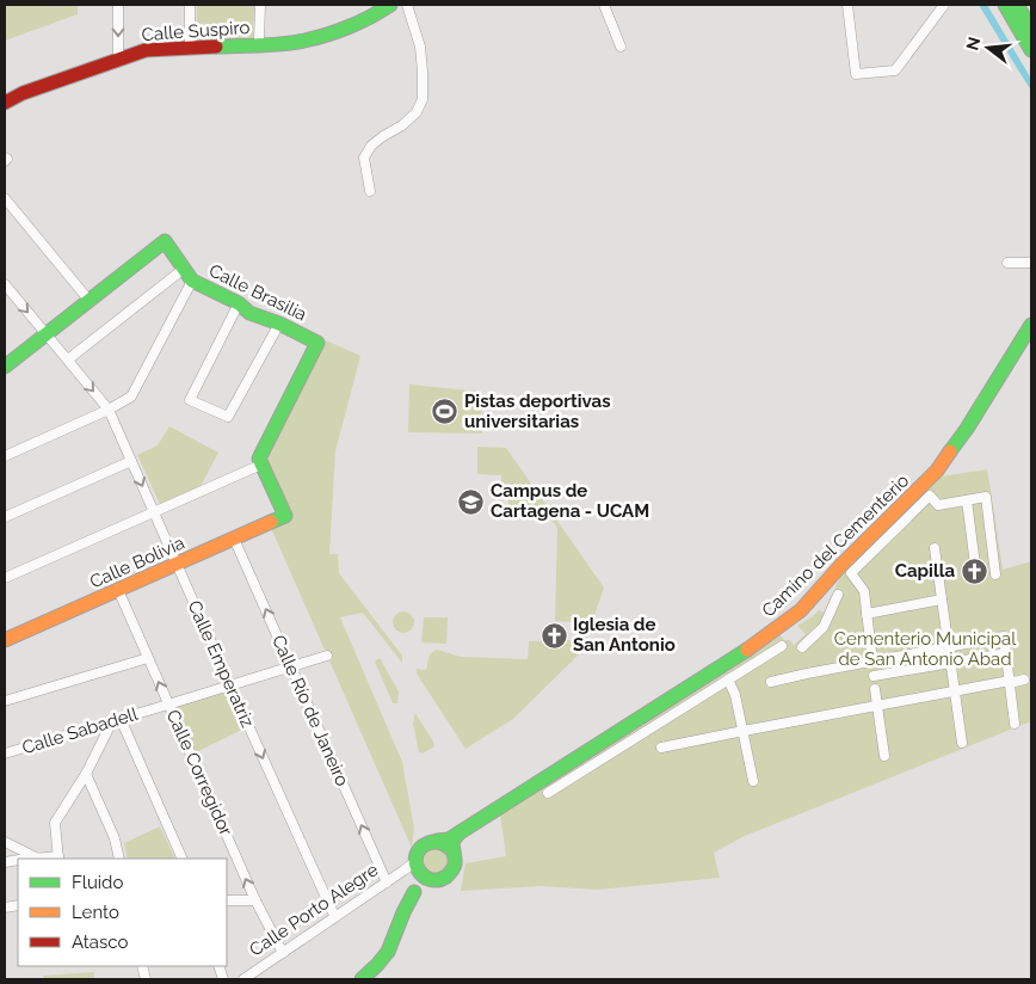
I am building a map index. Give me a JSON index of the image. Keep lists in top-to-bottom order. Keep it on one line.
{"streets":{"main road":["Calle Suspiro","Calle Brasilia","Camino del Cementerio","Calle Bolivia"],"street":["Calle Emperatriz","Calle Río de Janeiro","Calle Sabadell","Calle Corregidor","Calle Porto Alegre"]},"crossings":[["Calle Brasilia","Calle Bolivia"],["Camino del Cementerio","Calle Porto Alegre"],["Calle Bolivia","Calle Emperatriz"],["Calle Bolivia","Calle Río de Janeiro"],["Calle Bolivia","Calle Corregidor"],["Calle Emperatriz","Calle Sabadell"],["Calle Emperatriz","Calle Porto Alegre"],["Calle Río de Janeiro","Calle Sabadell"],["Calle Río de Janeiro","Calle Porto Alegre"],["Calle Sabadell","Calle Corregidor"],["Calle Corregidor","Calle Porto Alegre"]],"one_way":["Calle Emperatriz","Calle Río de Janeiro"],"parks":["Cementerio Municipal de San Antonio Abad"],"places":{"sports":["Pistas deportivas universitarias"],"school or university":["Campus de Cartagena - UCAM"],"church":["Capilla","Iglesia de San Antonio"]},"legend":["Fluido","Lento","Atasco"],"north":"left"}
